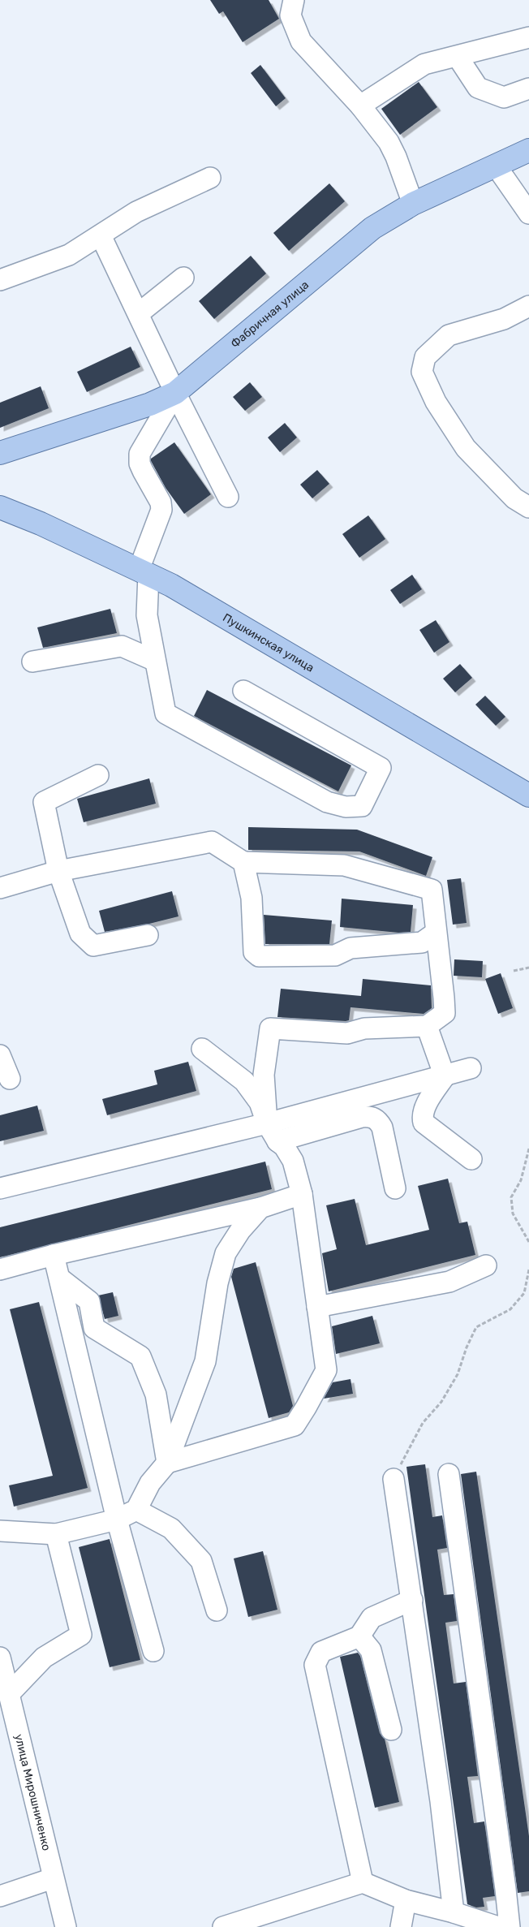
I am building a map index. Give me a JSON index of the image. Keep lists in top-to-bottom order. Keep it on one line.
{"streets":{"main road":["Фабричная улица","Пушкинская улица"],"street":["улица Мирошниченко"]}}
